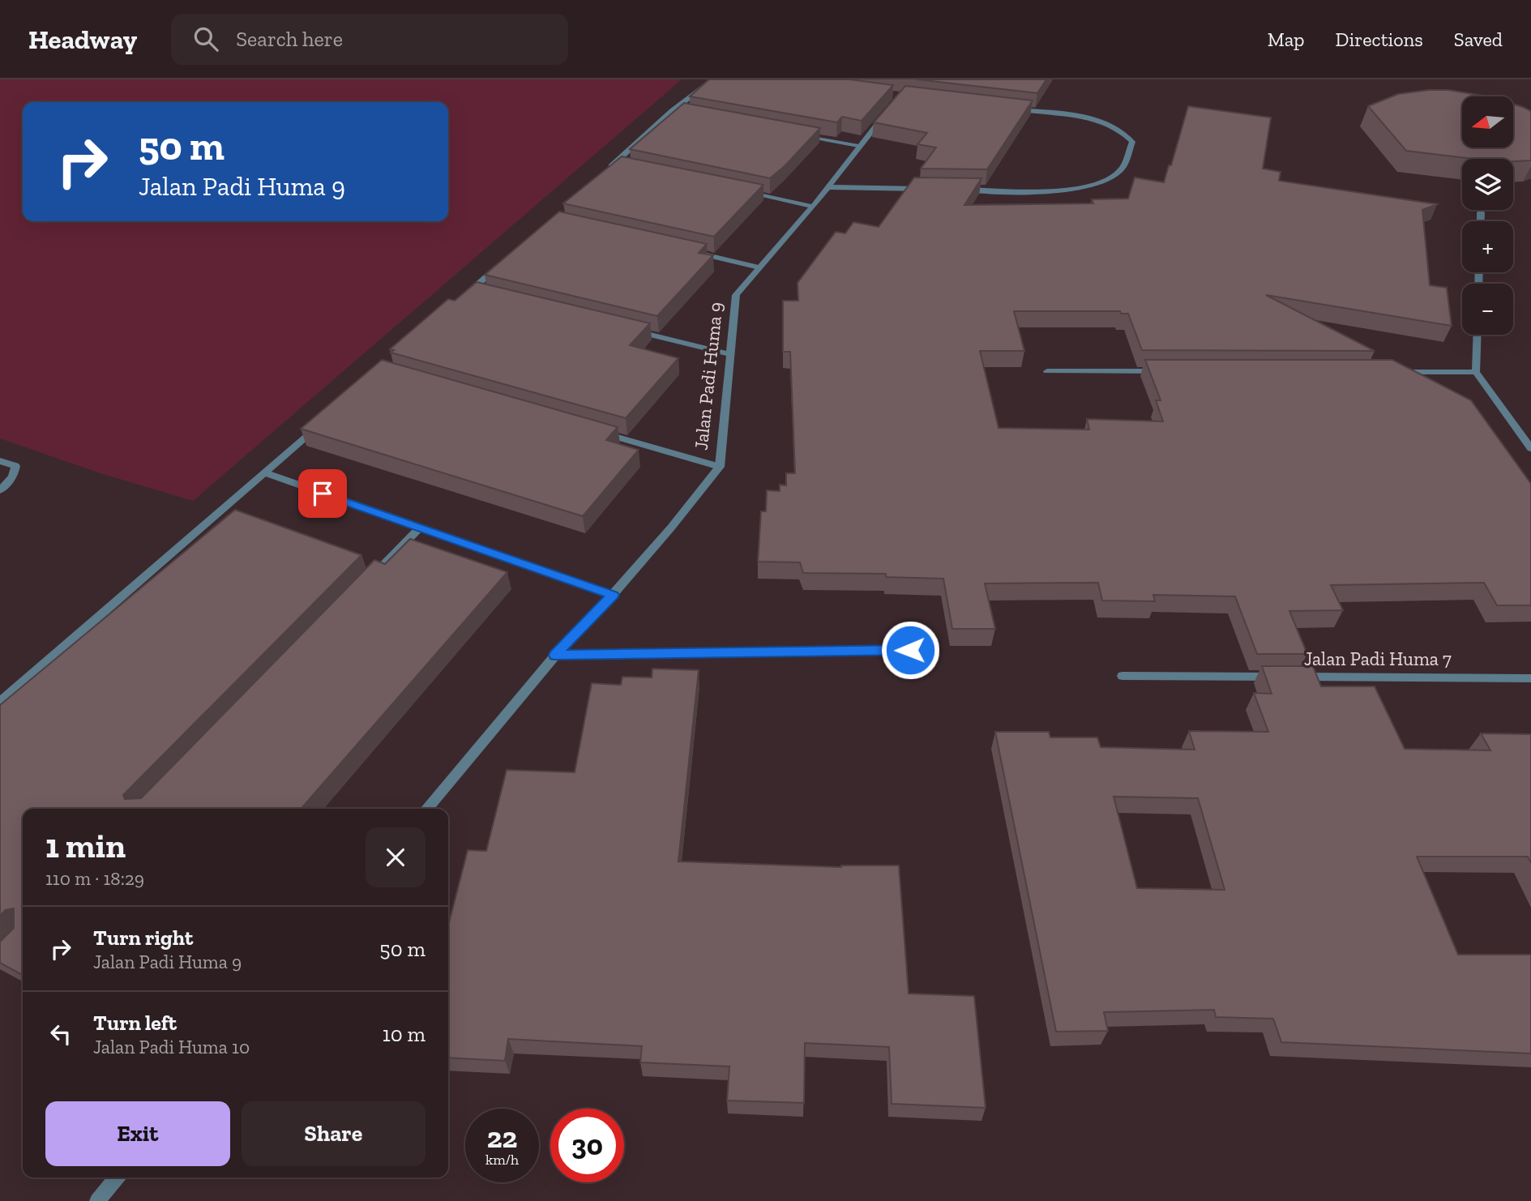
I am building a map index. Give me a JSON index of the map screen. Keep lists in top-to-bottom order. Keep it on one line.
{"streets":{"street":["Jalan Padi Huma 9","Jalan Padi Huma 7"]},"north":"left","page":{"header":"Headway","search":"Search here","nav":["Map","Directions","Saved"],"map_buttons":["+","−"],"turn":["50 m","Jalan Padi Huma 9"],"heading":["1 min","110 m · 18:29"],"list":[{"name":"Turn right","note":"Jalan Padi Huma 9","value":"50 m"},{"name":"Turn left","note":"Jalan Padi Huma 10","value":"10 m"}],"buttons":["Exit","Share"],"speed":"22 km/h","limit":"30"}}
